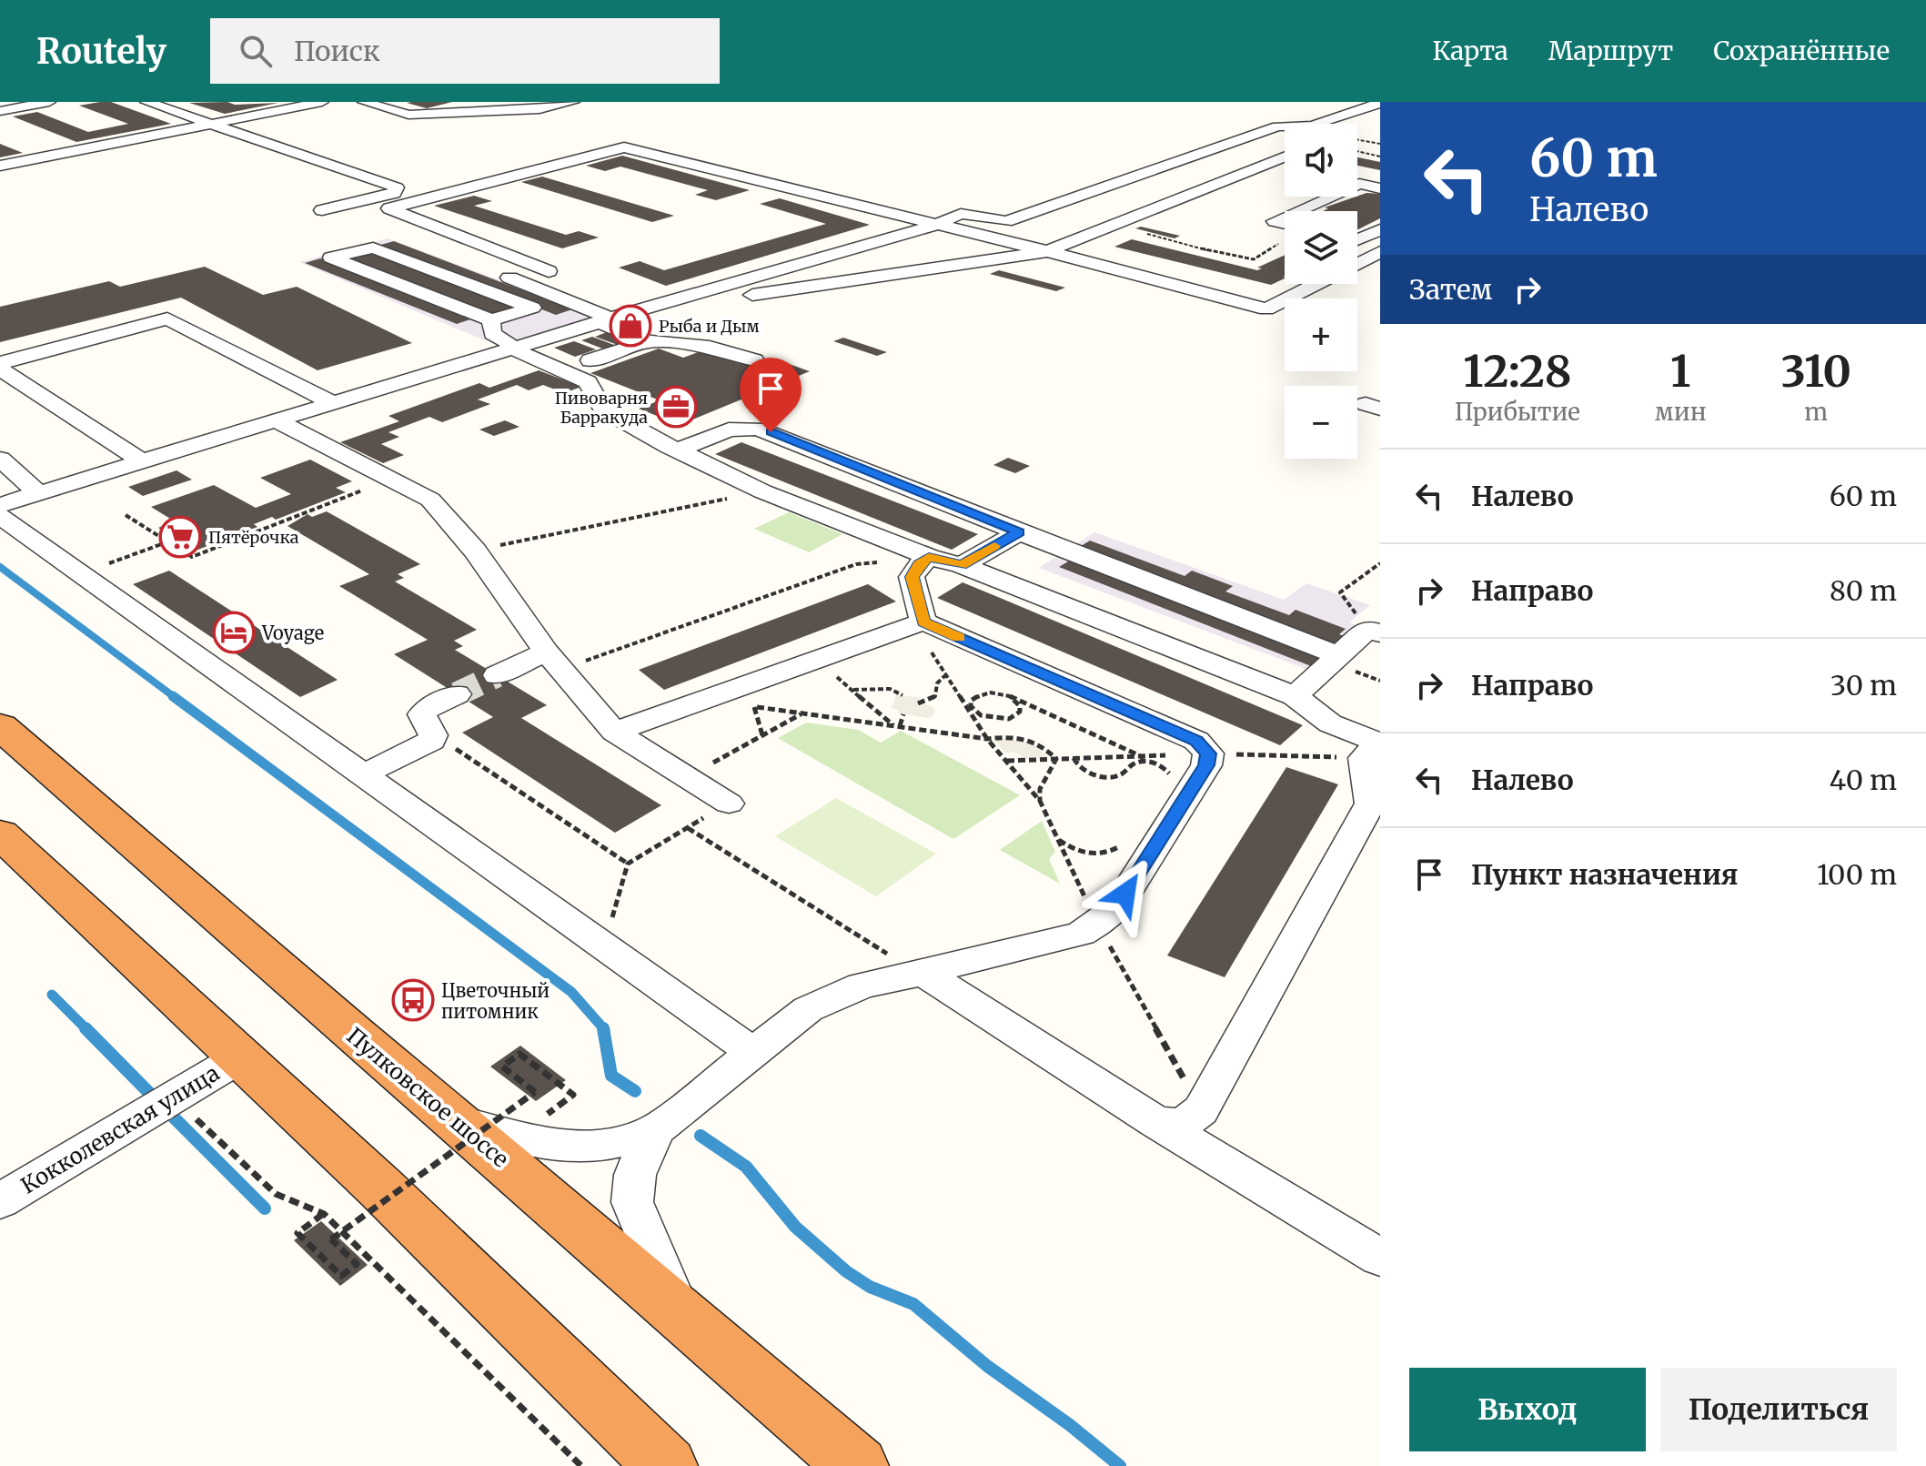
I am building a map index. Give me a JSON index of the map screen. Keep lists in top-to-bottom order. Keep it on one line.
{"streets":{"highway":["Пулковское шоссе"],"street":["Кокколевская улица"]},"places":{"shop":["Рыба и Дым"],"office":["Пивоварня Барракуда"],"supermarket":["Пятёрочка"],"hotel":["Voyage"],"bus stop":["Цветочный питомник"]},"page":{"header":"Routely","search":"Поиск","nav":["Карта","Маршрут","Сохранённые"],"turn":["60 m","Налево"],"map_buttons":["+","−"],"then":"Затем","eta":["12:28","Прибытие","1","мин","310","m"],"list":[{"name":"Налево","value":"60 m"},{"name":"Направо","value":"80 m"},{"name":"Направо","value":"30 m"},{"name":"Налево","value":"40 m"},{"name":"Пункт назначения","value":"100 m"}],"buttons":["Выход","Поделиться"]}}
